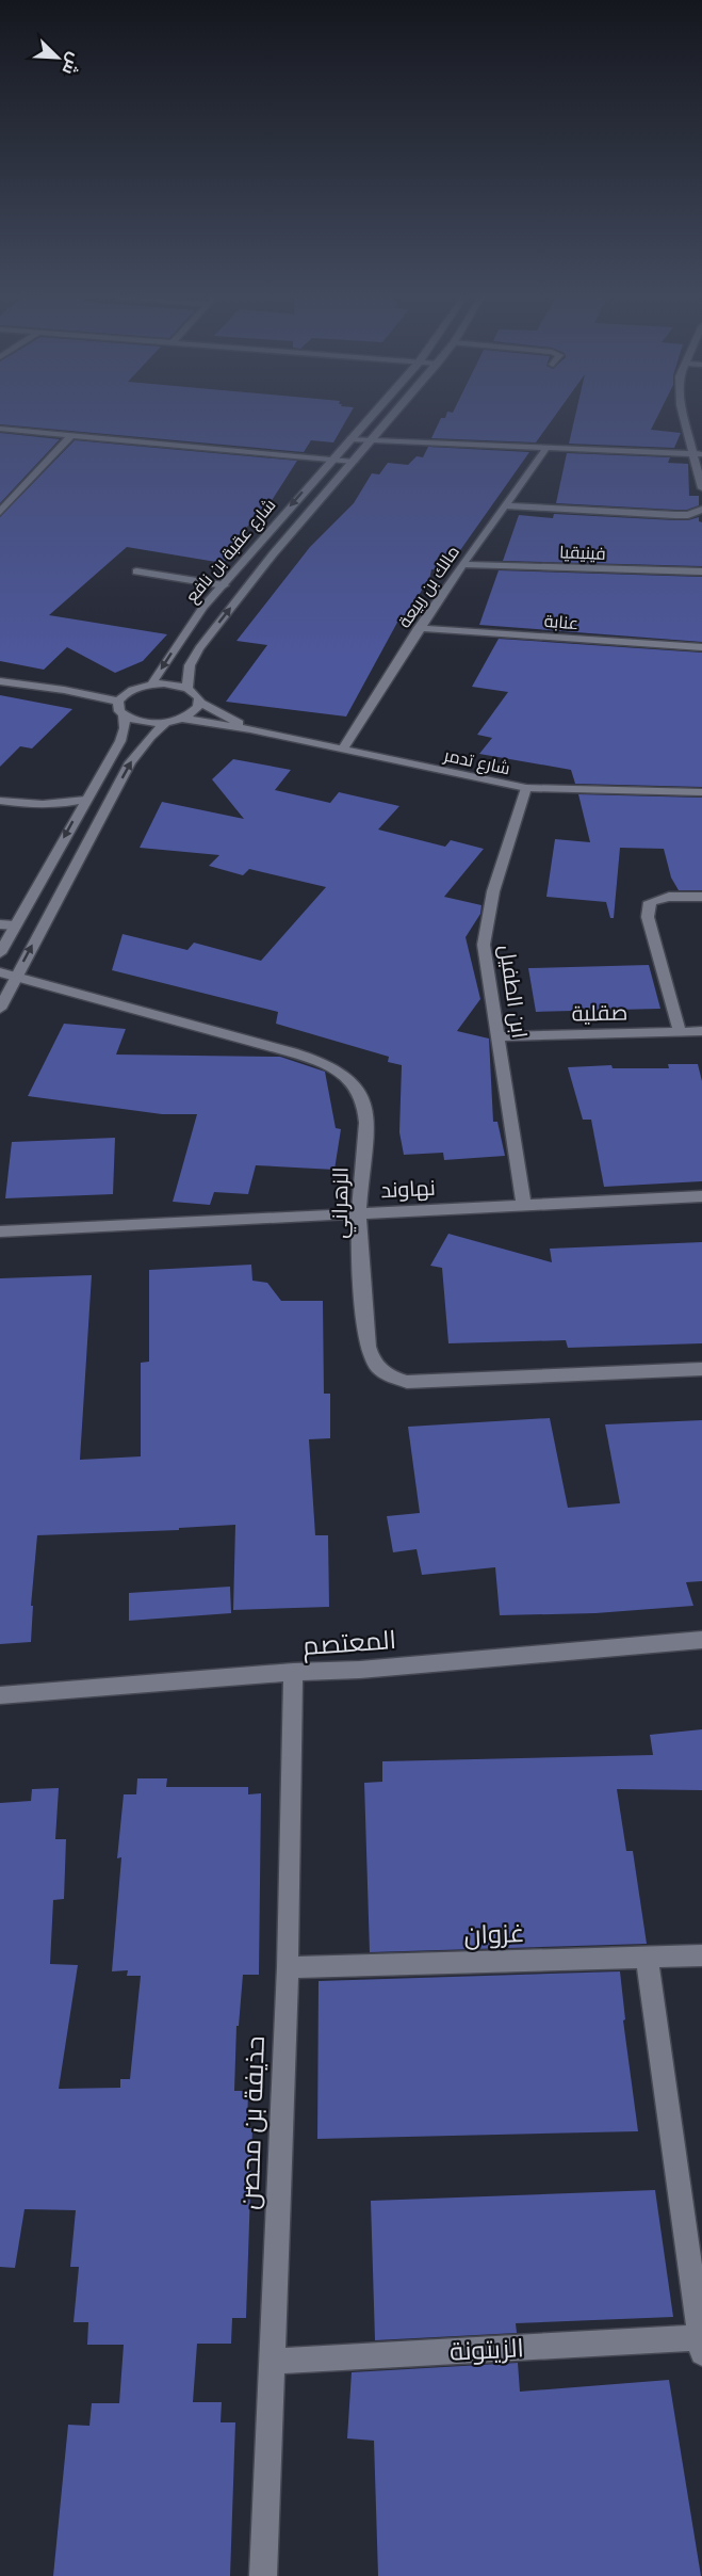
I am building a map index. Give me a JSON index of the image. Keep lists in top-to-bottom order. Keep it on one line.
{"streets":{"street":["شارع عقبة بن نافع","فينيقيا","مالك بن ربيعة","عنابة","شارع تدمر","ابن الطفيل","صقلية","نهاوند","الزهراني","المعتصم","غزوان","حذيفة بن محصن","الزيتونة"]},"crossings":[["شارع عقبة بن نافع","شارع تدمر"],["فينيقيا","مالك بن ربيعة"],["مالك بن ربيعة","عنابة"],["مالك بن ربيعة","شارع تدمر"],["شارع تدمر","ابن الطفيل"],["ابن الطفيل","صقلية"],["ابن الطفيل","نهاوند"],["نهاوند","الزهراني"],["المعتصم","حذيفة بن محصن"],["غزوان","حذيفة بن محصن"],["حذيفة بن محصن","الزيتونة"]],"north":"bottom right"}
